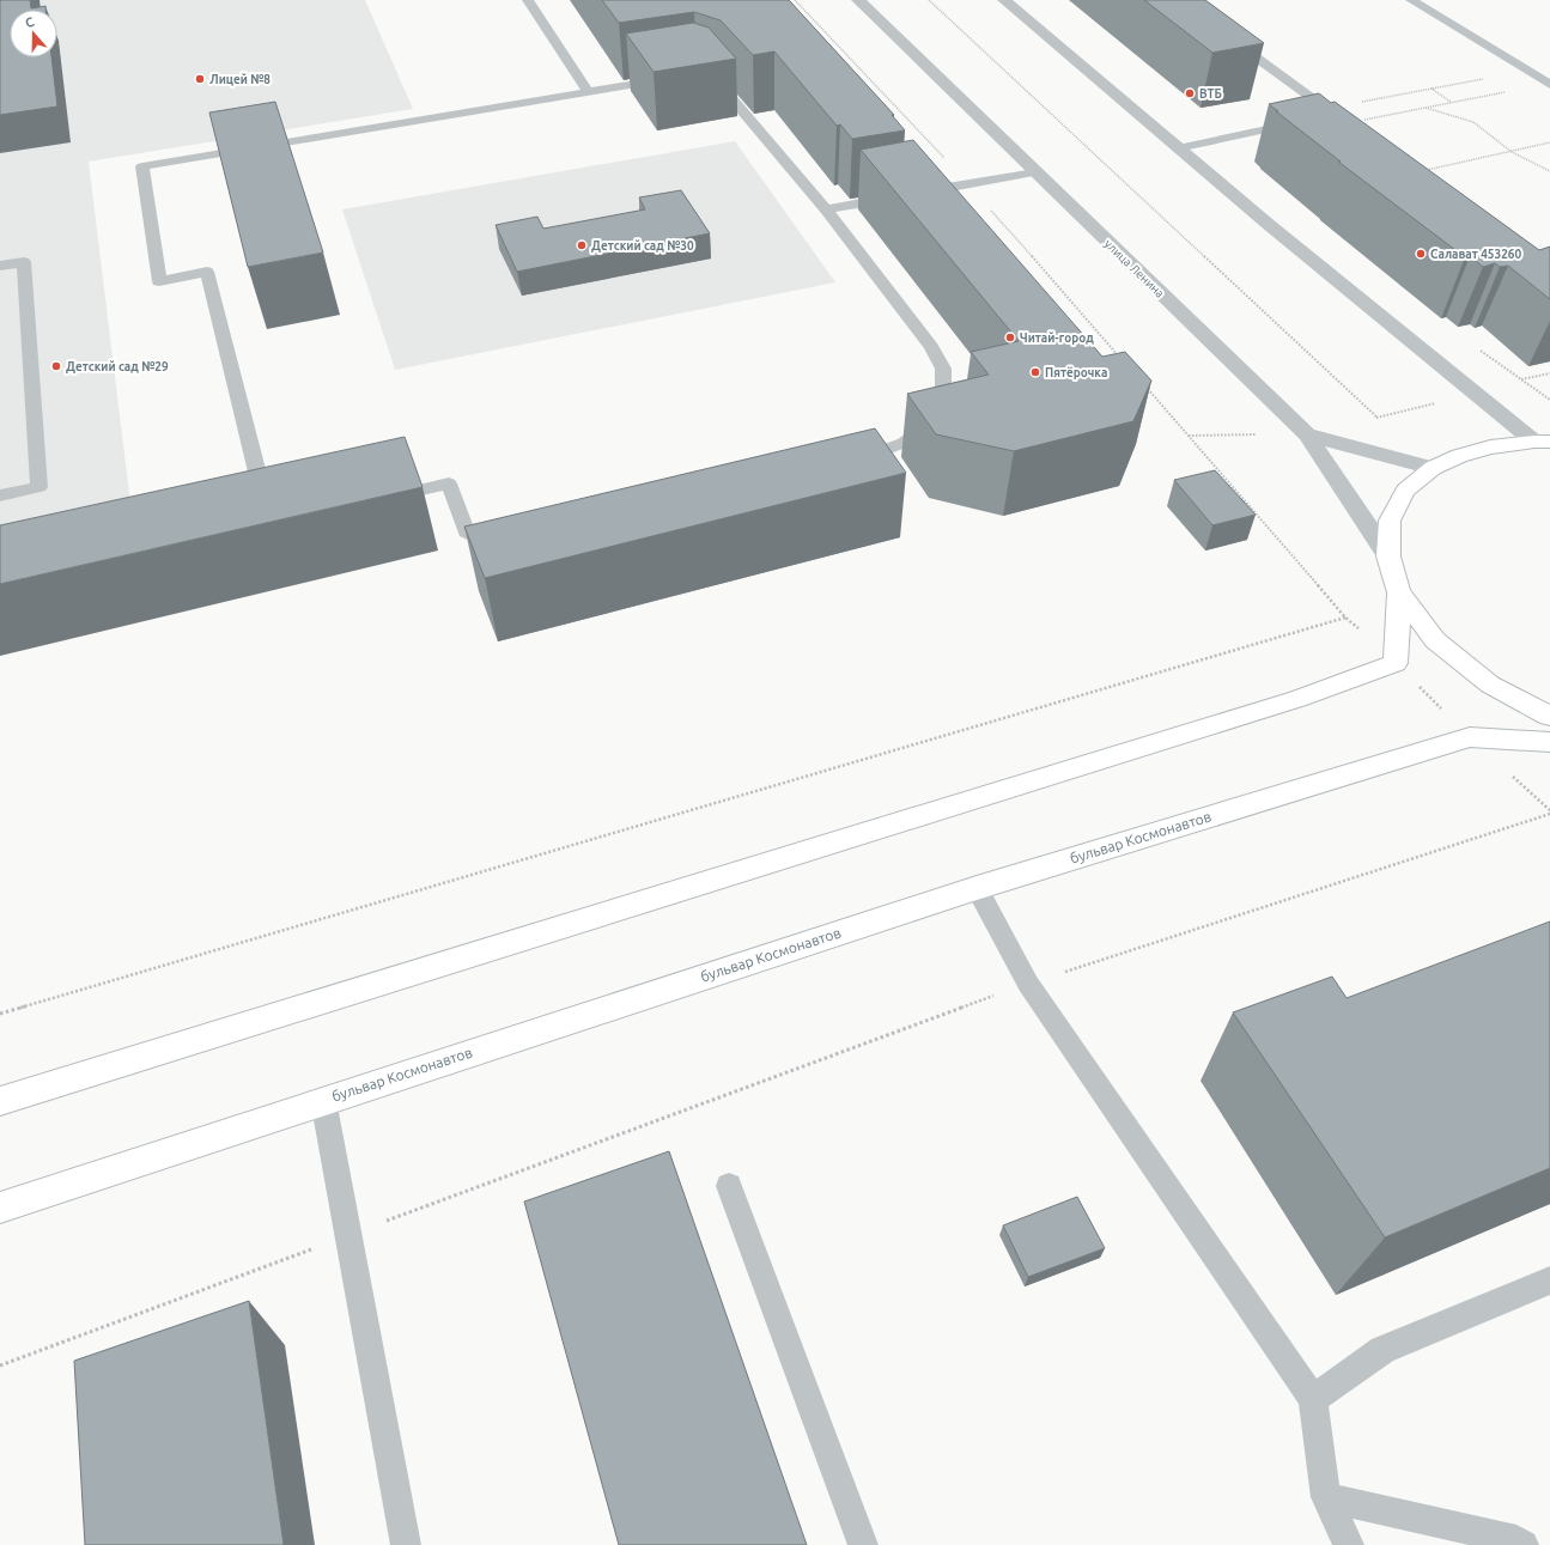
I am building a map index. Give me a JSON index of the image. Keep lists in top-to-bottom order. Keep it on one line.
{"streets":{"main road":["улица Ленина","бульвар Космонавтов"]},"places":["Лицей №8","ВТБ","Детский сад №30","Салават 453260","Читай-город","Детский сад №29","Пятёрочка"],"north":"top"}
